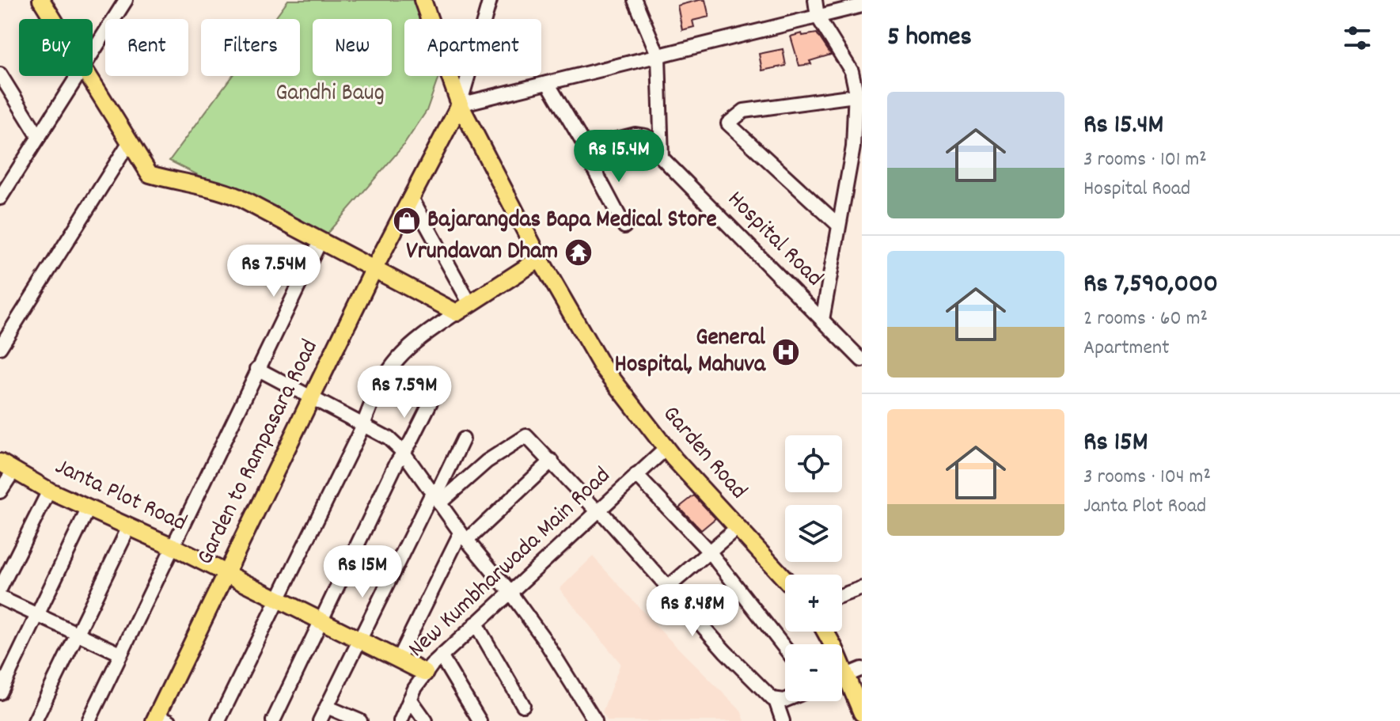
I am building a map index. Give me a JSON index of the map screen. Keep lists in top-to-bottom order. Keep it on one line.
{"streets":{"main road":["Garden to Rampasara Road","Garden Road","Janta Plot Road"],"street":["Hospital Road","New Kumbharwada Main Road"]},"crossings":[["Garden to Rampasara Road","Garden Road"],["Garden to Rampasara Road","Janta Plot Road"],["Garden Road","New Kumbharwada Main Road"],["Janta Plot Road","New Kumbharwada Main Road"]],"parks":["Gandhi Baug"],"places":{"shop":["Bajarangdas Bapa Medical Store"],"temple":["Vrundavan Dham"],"hospital":["General Hospital, Mahuva"]},"page":{"heading":"5 homes","chip":["Buy","Rent","Filters","New","Apartment"],"list":[{"name":"Rs 15.4M","note":"3 rooms · 101 m² · Hospital Road"},{"name":"Rs 7,590,000","note":"2 rooms · 60 m² · Apartment"},{"name":"Rs 15M","note":"3 rooms · 104 m² · Janta Plot Road"}],"price":["Rs 15.4M","Rs 7.54M","Rs 7.59M","Rs 15M","Rs 8.48M"],"map_buttons":["+","−"]}}
